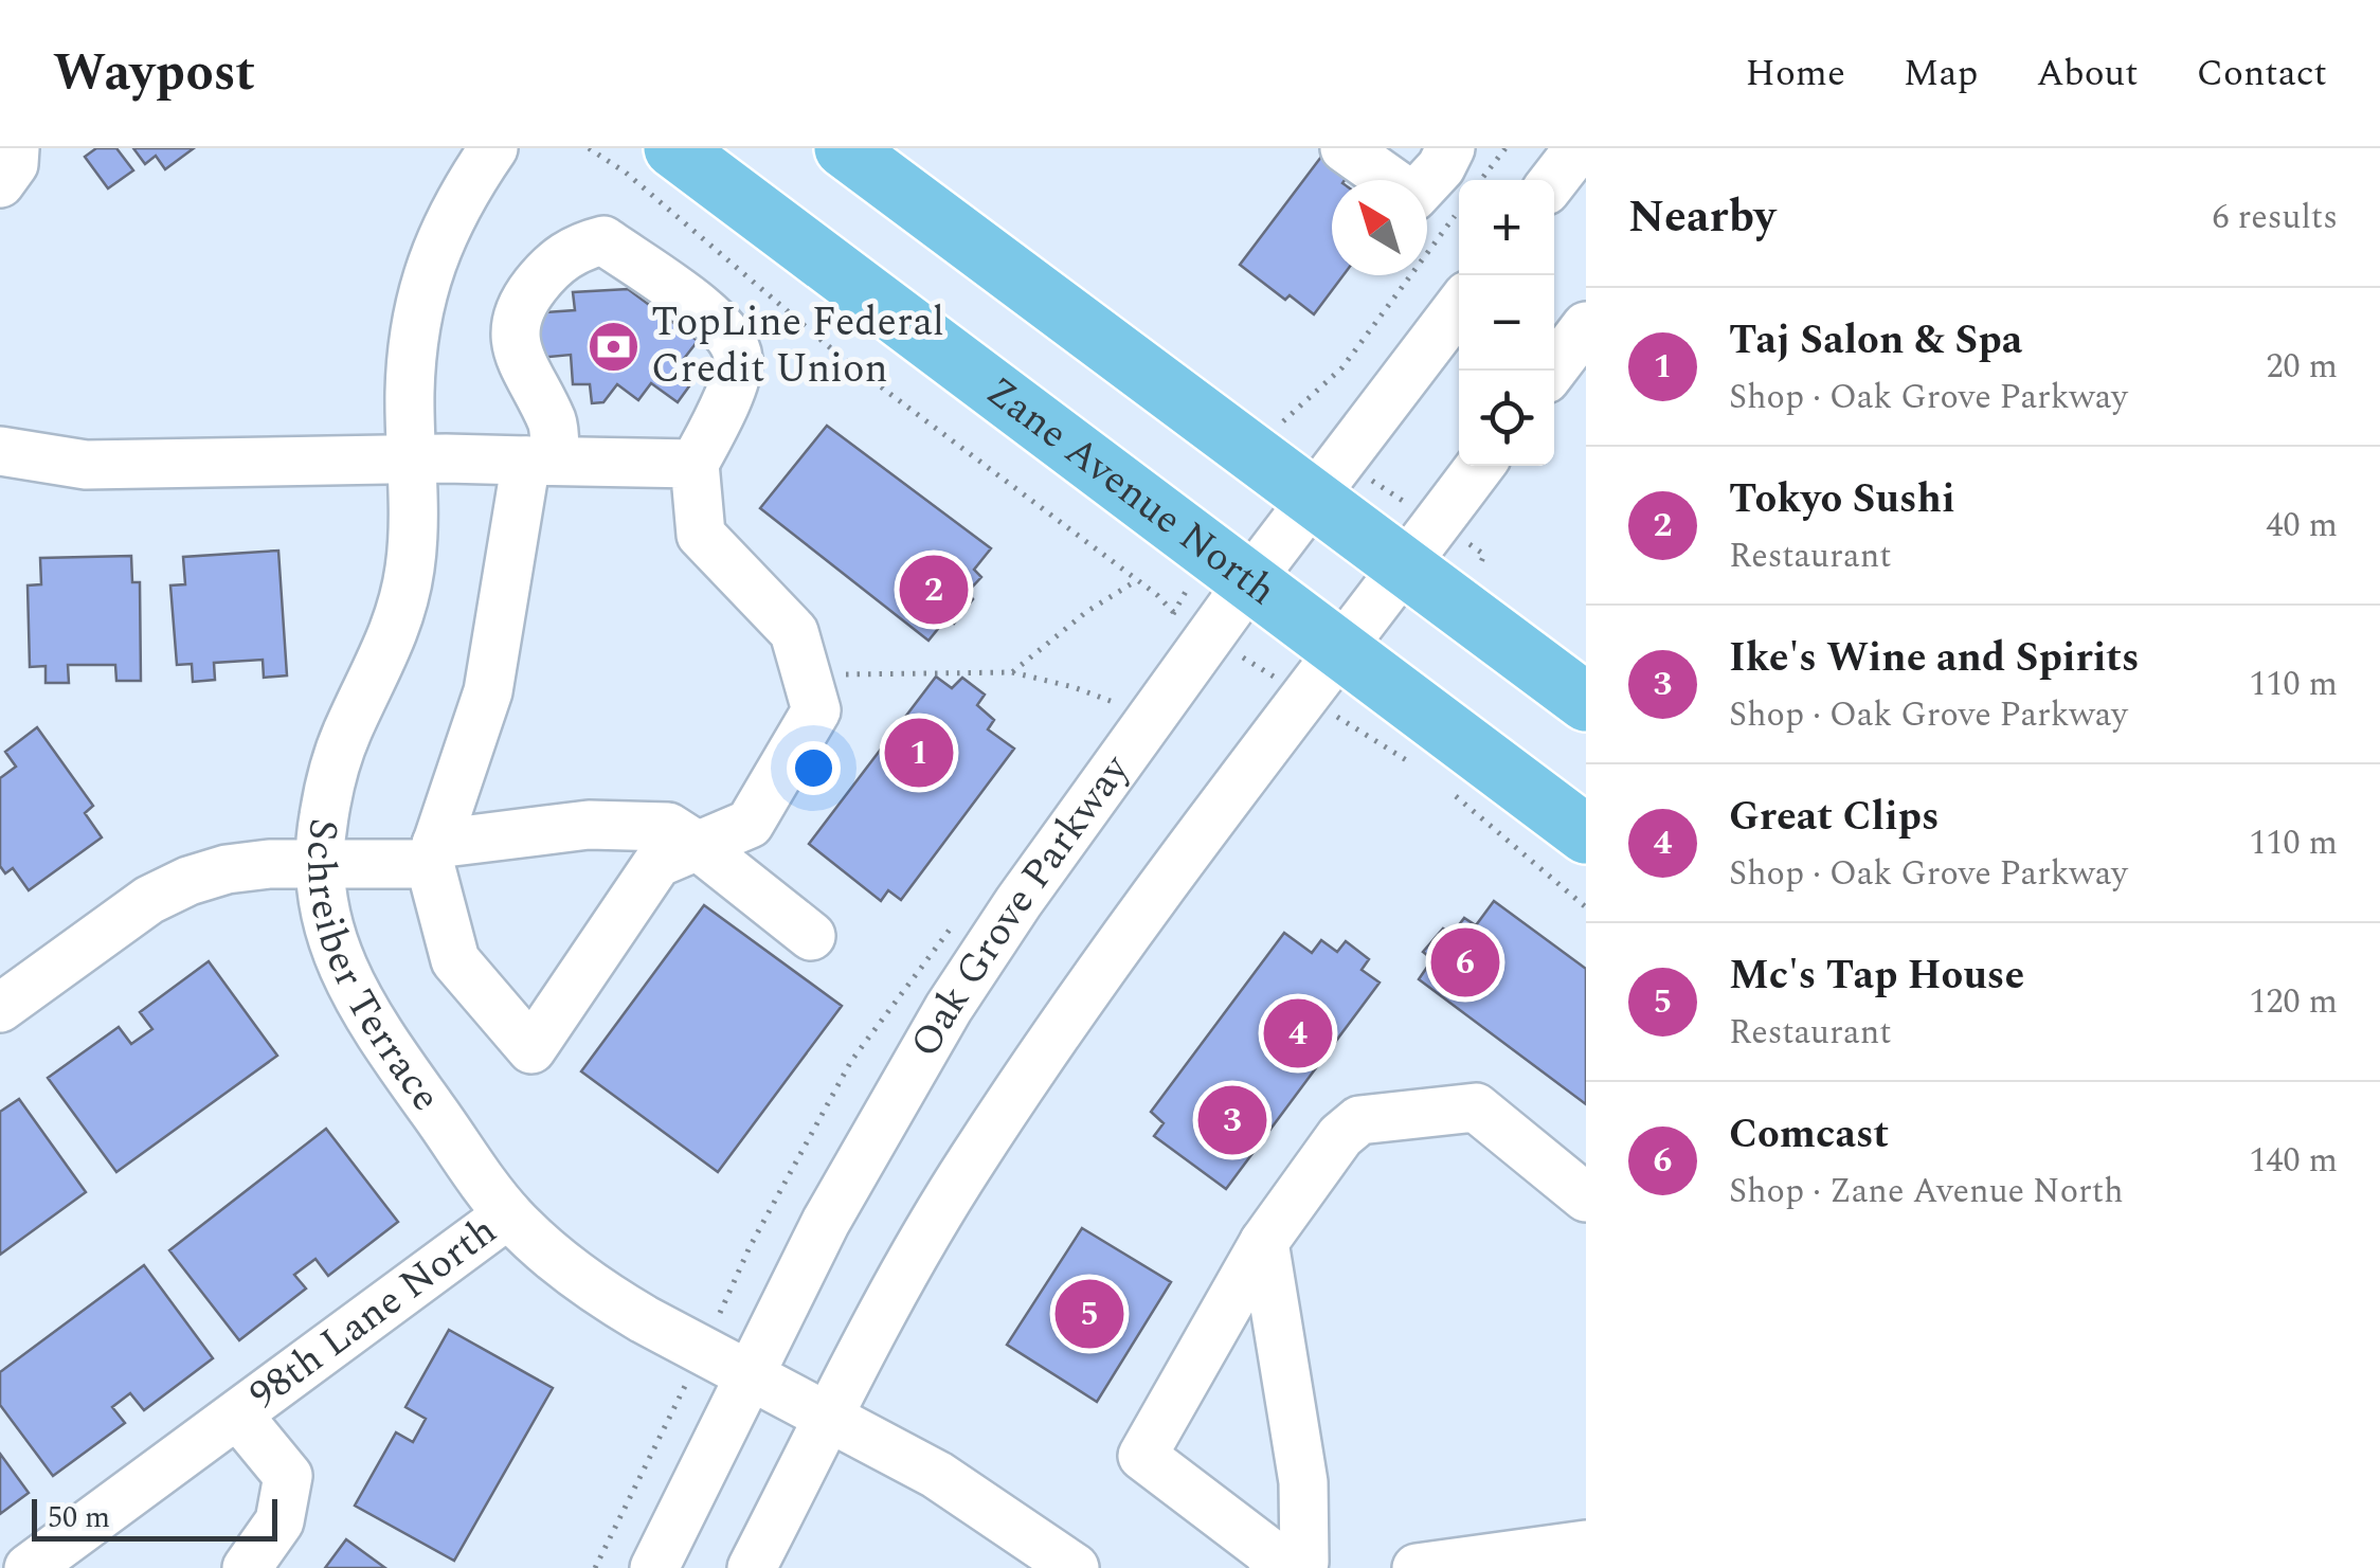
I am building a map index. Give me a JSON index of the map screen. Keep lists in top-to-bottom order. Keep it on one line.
{"streets":{"main road":["Zane Avenue North"],"street":["Oak Grove Parkway","Schreiber Terrace","98th Lane North"]},"crossings":[["Zane Avenue North","Oak Grove Parkway"],["Oak Grove Parkway","Schreiber Terrace"],["Schreiber Terrace","98th Lane North"]],"places":{"bank":["TopLine Federal Credit Union"]},"scale_bar":"50 m","north":"top left","page":{"header":"Waypost","nav":["Home","Map","About","Contact"],"heading":["Nearby","6 results"],"map_buttons":["+","−"],"list":[{"mark":"1","name":"Taj Salon & Spa","note":"Shop · Oak Grove Parkway","value":"20 m"},{"mark":"2","name":"Tokyo Sushi","note":"Restaurant","value":"40 m"},{"mark":"3","name":"Ike's Wine and Spirits","note":"Shop · Oak Grove Parkway","value":"110 m"},{"mark":"4","name":"Great Clips","note":"Shop · Oak Grove Parkway","value":"110 m"},{"mark":"5","name":"Mc's Tap House","note":"Restaurant","value":"120 m"},{"mark":"6","name":"Comcast","note":"Shop · Zane Avenue North","value":"140 m"}],"pins":["2","1","6","4","3","5"],"scale":"50 m"}}
